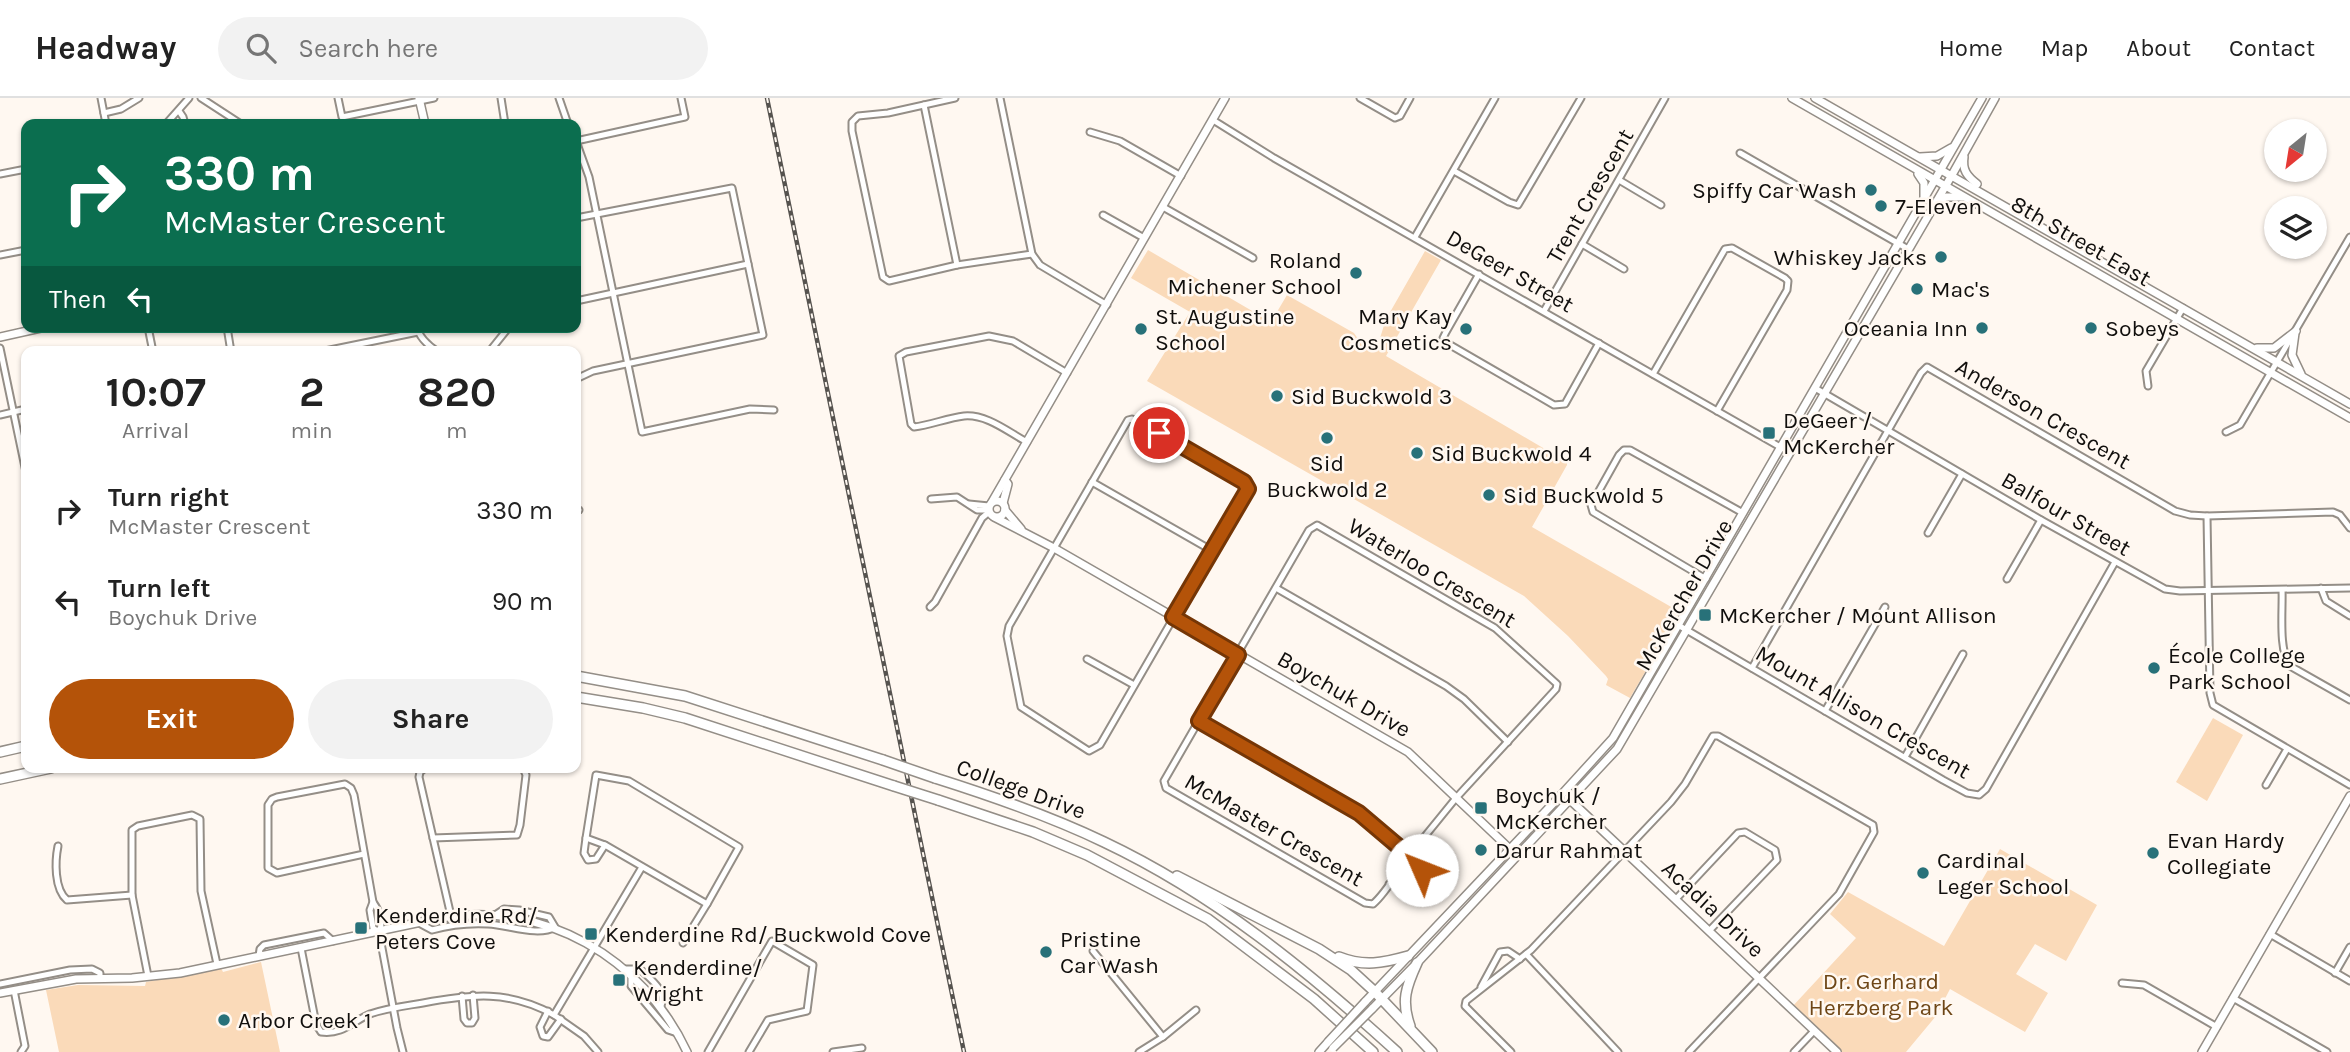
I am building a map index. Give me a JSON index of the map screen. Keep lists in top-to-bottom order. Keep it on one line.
{"streets":{"highway":["College Drive"],"main road":["8th Street East","McKercher Drive","Boychuk Drive","Acadia Drive"],"street":["Trent Crescent","DeGeer Street","Anderson Crescent","Balfour Street","Waterloo Crescent","Mount Allison Crescent","McMaster Crescent"]},"crossings":[["Trent Crescent","DeGeer Street"],["8th Street East","McKercher Drive"],["DeGeer Street","McKercher Drive"],["Anderson Crescent","Balfour Street"],["Anderson Crescent","Mount Allison Crescent"],["Balfour Street","McKercher Drive"],["Balfour Street","Mount Allison Crescent"],["Waterloo Crescent","Boychuk Drive"],["Waterloo Crescent","McMaster Crescent"],["McKercher Drive","Boychuk Drive"],["McKercher Drive","Mount Allison Crescent"],["McKercher Drive","Acadia Drive"],["Boychuk Drive","McMaster Crescent"]],"parks":["Dr. Gerhard Herzberg Park"],"places":{"other":["Spiffy Car Wash","7-Eleven","Whiskey Jacks","Roland Michener School","Mac's","Oceania Inn","Sobeys","St. Augustine School","Mary Kay Cosmetics","Sid Buckwold 3","Sid Buckwold 2","Sid Buckwold 4","Sid Buckwold 5","École College Park School","Darur Rahmat","Evan Hardy Collegiate","Cardinal Leger School","Pristine Car Wash","Arbor Creek 1"],"transit":["DeGeer / McKercher","McKercher / Mount Allison","Boychuk / McKercher","Kenderdine Rd/ Peters Cove","Kenderdine Rd/ Buckwold Cove","Kenderdine/ Wright"]},"north":"bottom left","page":{"header":"Headway","search":"Search here","nav":["Home","Map","About","Contact"],"turn":["330 m","McMaster Crescent"],"then":"Then","eta":["10:07","Arrival","2","min","820","m"],"list":[{"name":"Turn right","note":"McMaster Crescent","value":"330 m"},{"name":"Turn left","note":"Boychuk Drive","value":"90 m"}],"buttons":["Exit","Share"]}}
